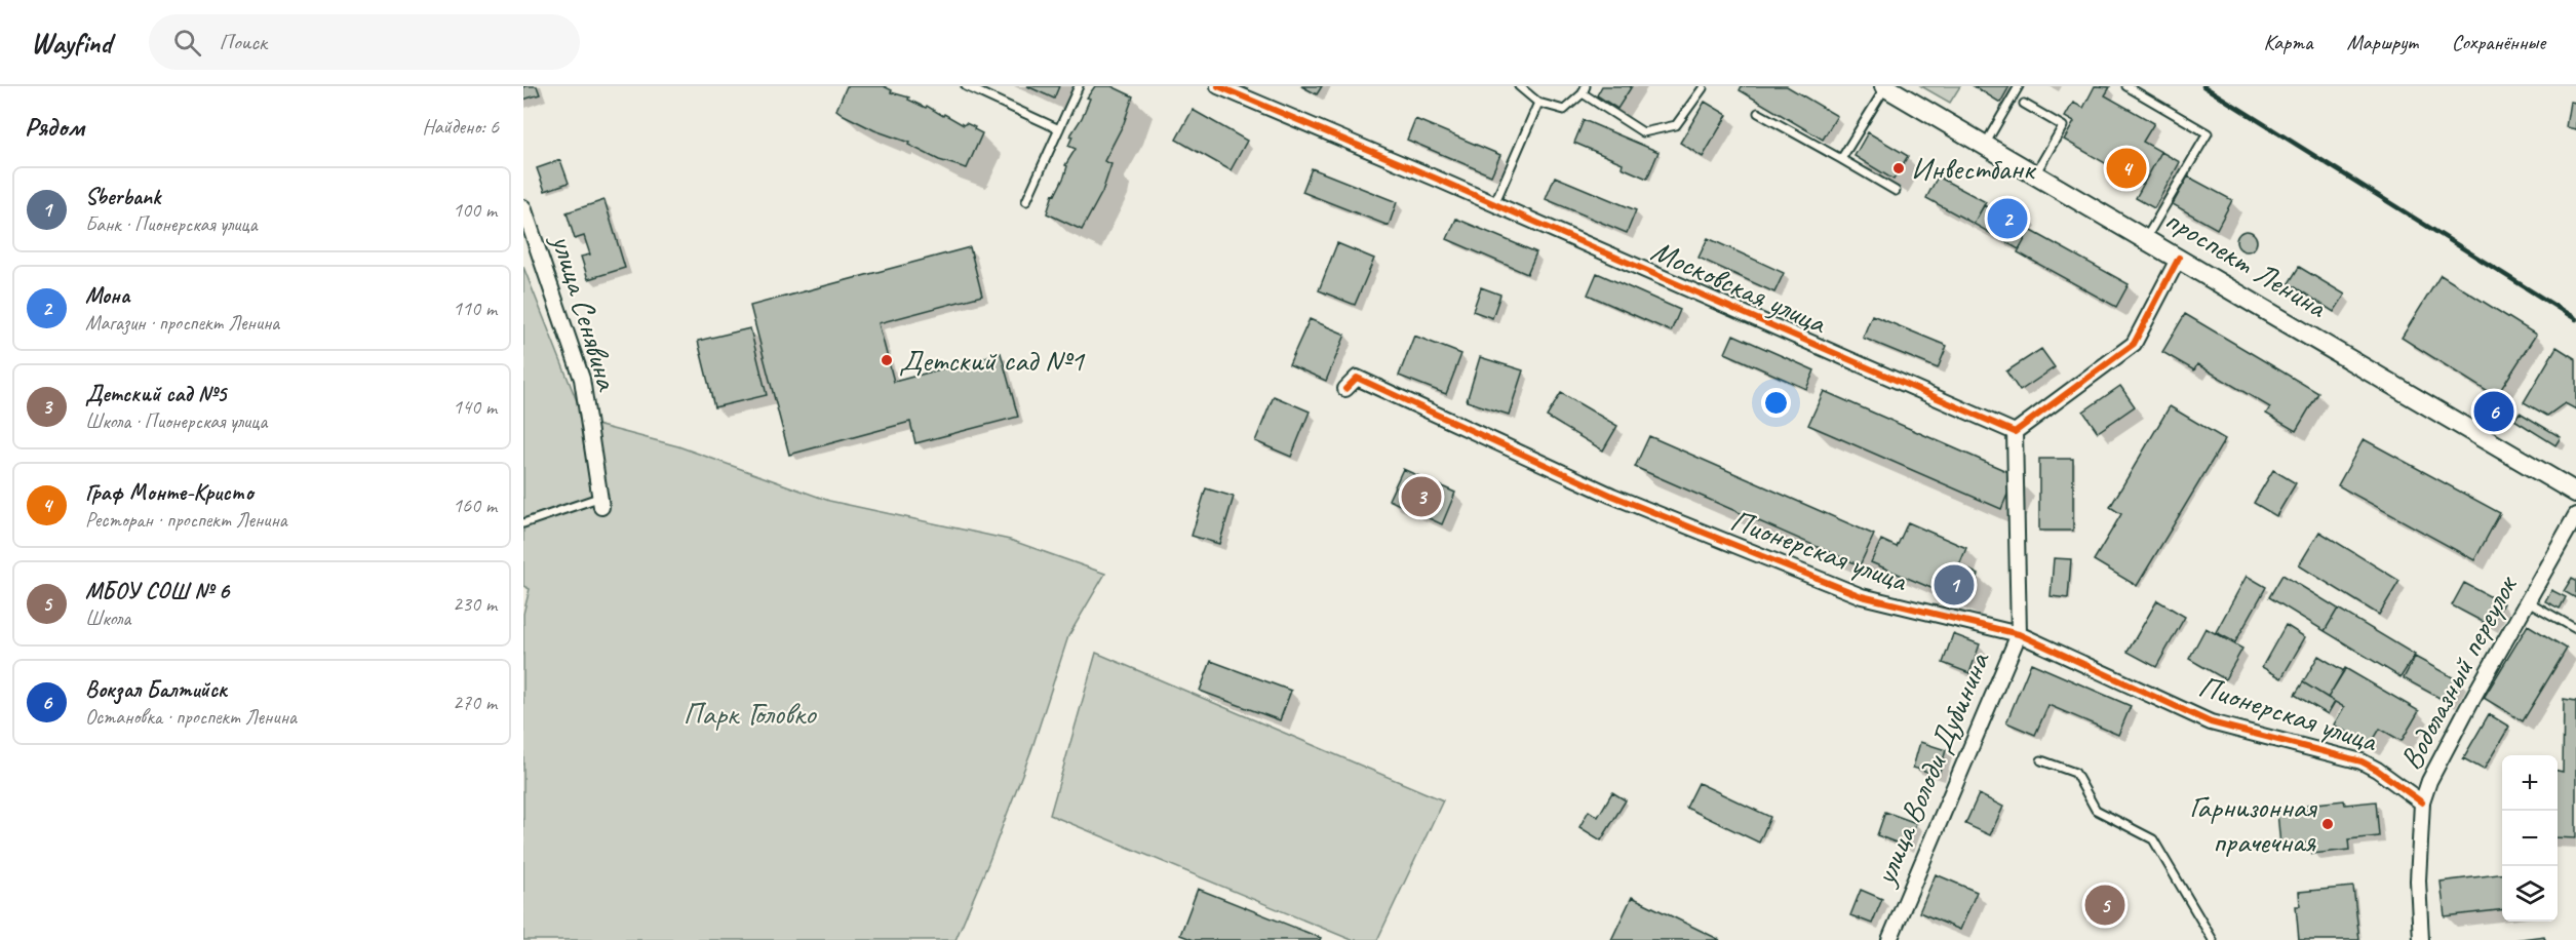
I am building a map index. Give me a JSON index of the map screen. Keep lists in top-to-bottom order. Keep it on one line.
{"streets":{"main road":["проспект Ленина"],"street":["Московская улица","улица Сенявина","Пионерская улица","Водолазный переулок","улица Володи Дубинина"]},"crossings":[["Московская улица","улица Володи Дубинина"],["Пионерская улица","Водолазный переулок"],["Пионерская улица","улица Володи Дубинина"]],"parks":["Парк Головко"],"places":["Инвестбанк","Детский сад №1","Гарнизонная прачечная"],"page":{"header":"Wayfind","search":"Поиск","nav":["Карта","Маршрут","Сохранённые"],"heading":["Рядом","Найдено: 6"],"pins":["4","2","6","3","1","5"],"list":[{"mark":"1","name":"Sberbank","note":"Банк · Пионерская улица","value":"100 m"},{"mark":"2","name":"Мона","note":"Магазин · проспект Ленина","value":"110 m"},{"mark":"3","name":"Детский сад №5","note":"Школа · Пионерская улица","value":"140 m"},{"mark":"4","name":"Граф Монте-Кристо","note":"Ресторан · проспект Ленина","value":"160 m"},{"mark":"5","name":"МБОУ СОШ № 6","note":"Школа","value":"230 m"},{"mark":"6","name":"Вокзал Балтийск","note":"Остановка · проспект Ленина","value":"270 m"}],"map_buttons":["+","−"]}}
